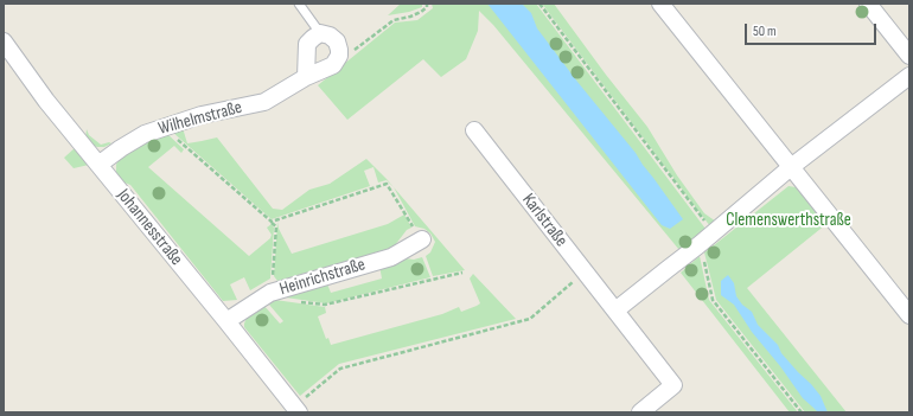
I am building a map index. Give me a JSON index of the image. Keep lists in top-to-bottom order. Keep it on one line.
{"streets":{"street":["Wilhelmstraße","Karlstraße","Johannesstraße","Heinrichstraße"]},"crossings":[["Wilhelmstraße","Johannesstraße"],["Johannesstraße","Heinrichstraße"]],"parks":["Clemenswerthstraße"],"scale_bar":"50 m"}
